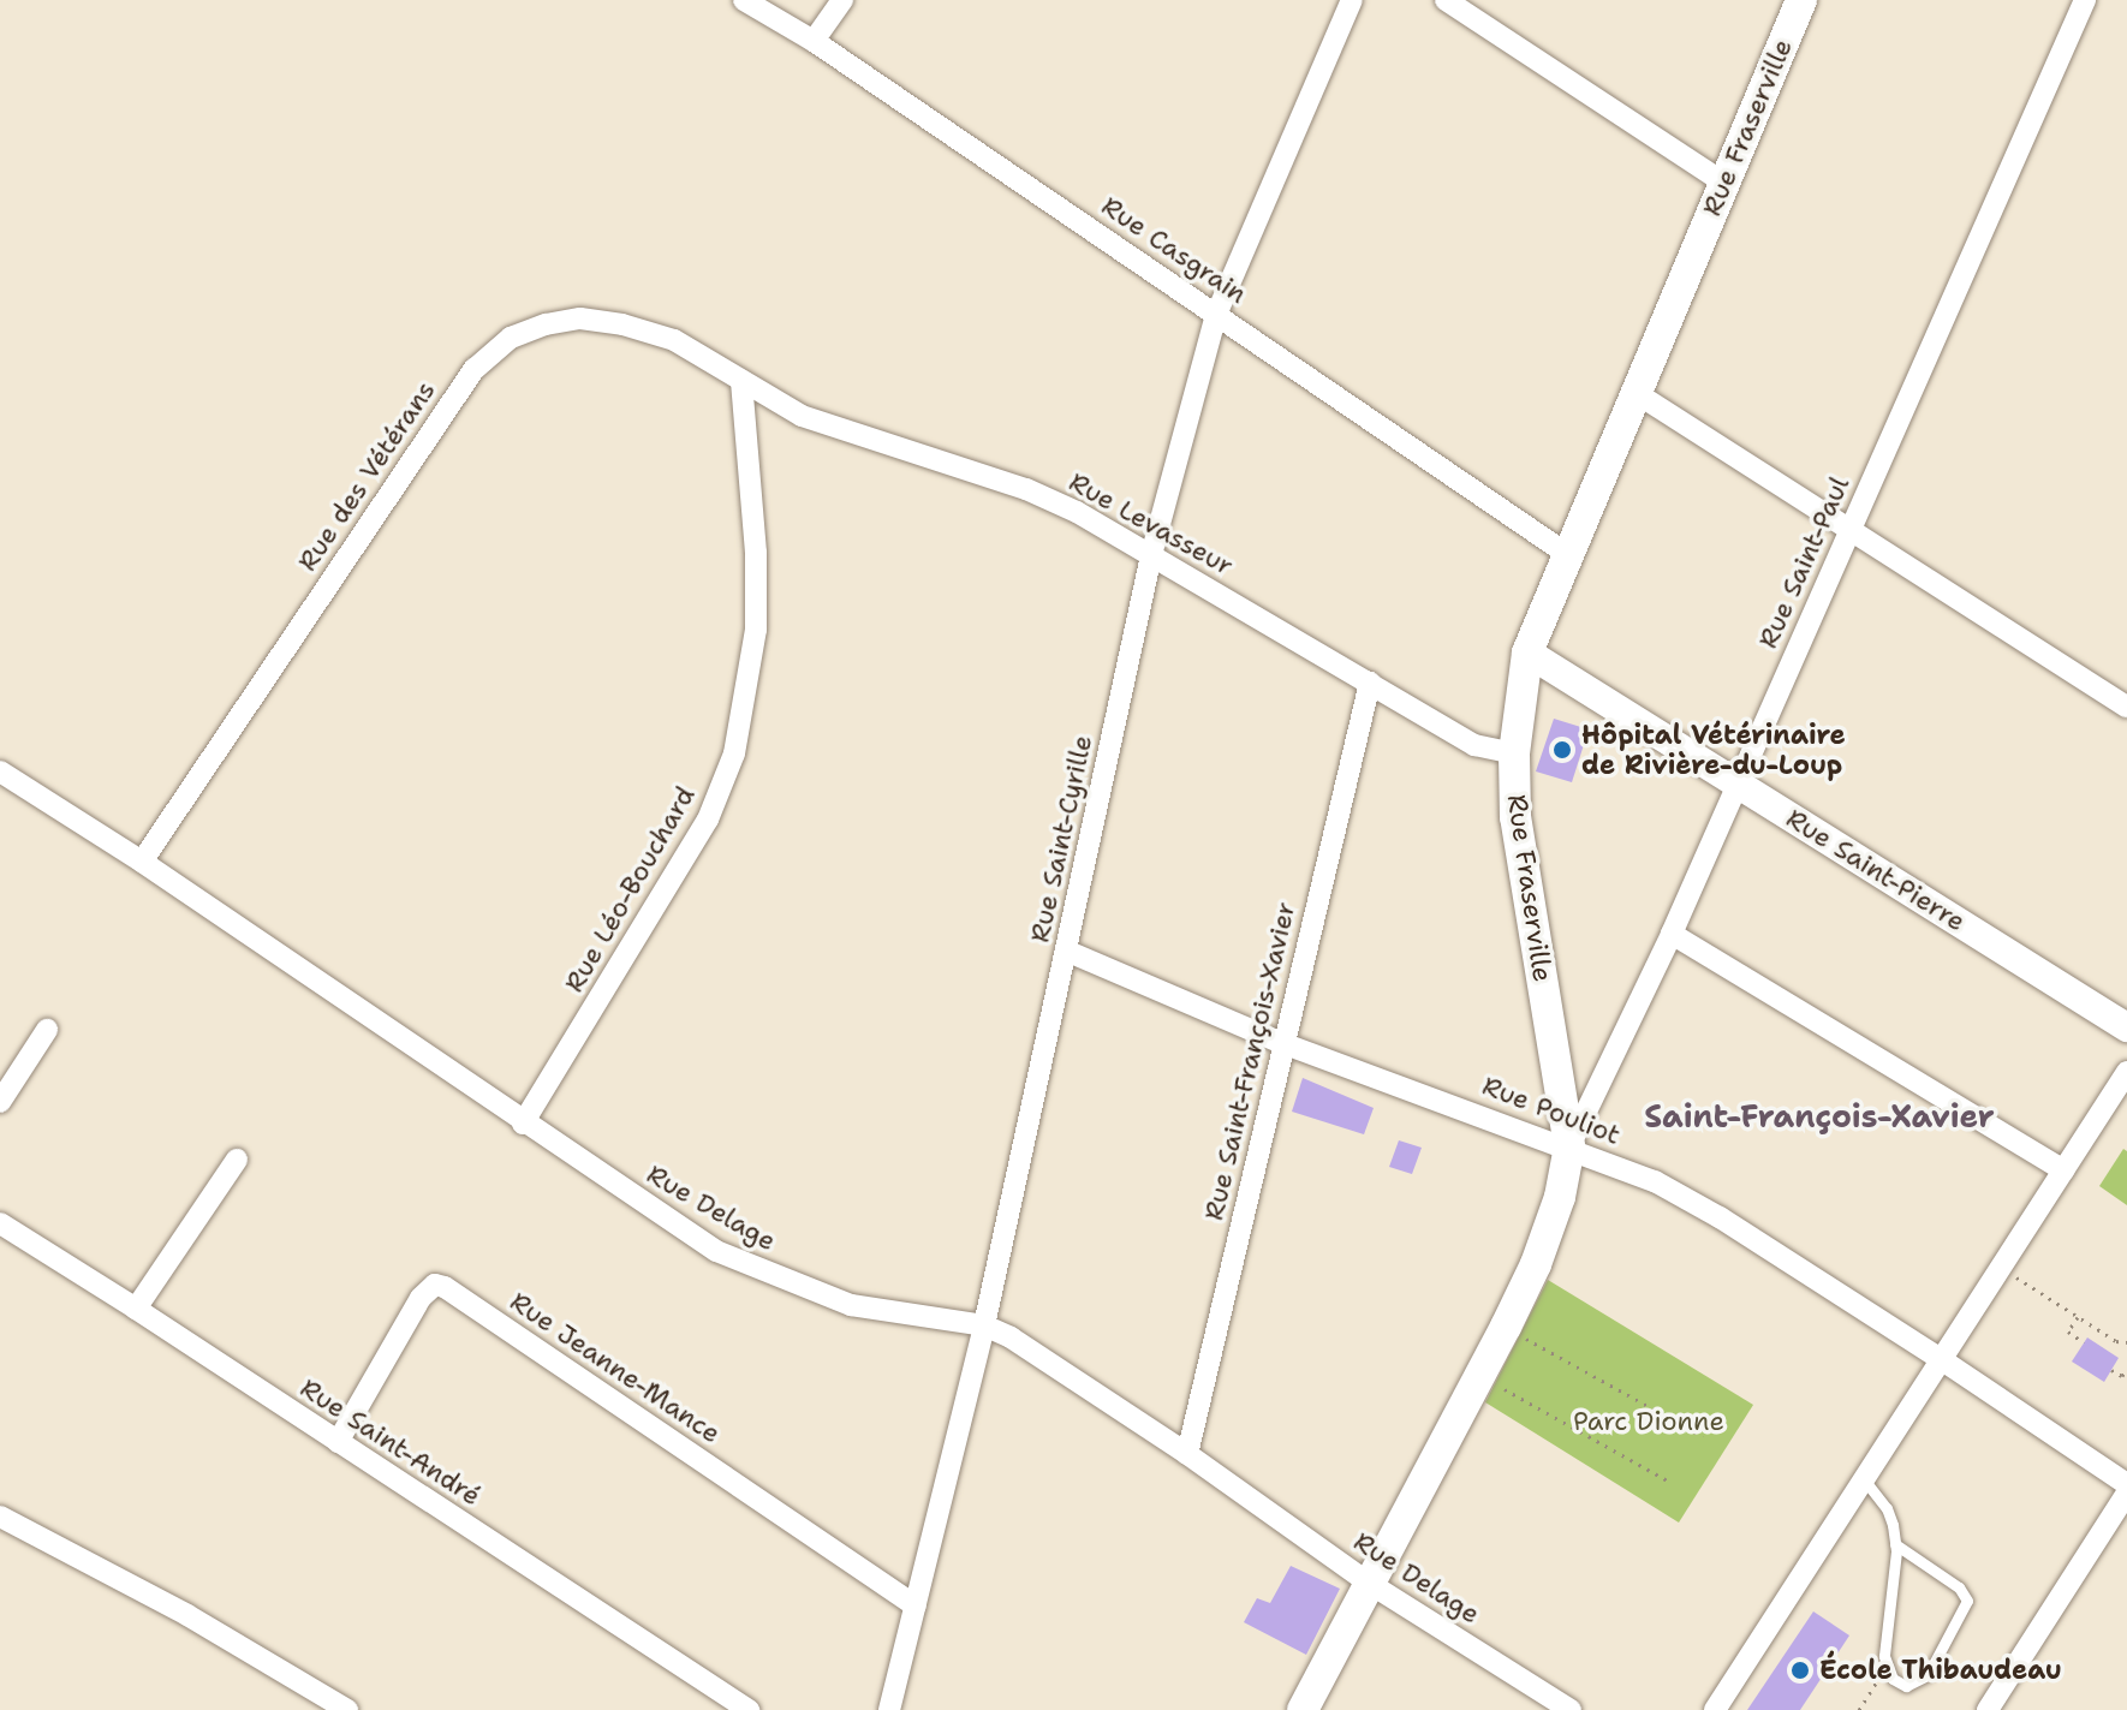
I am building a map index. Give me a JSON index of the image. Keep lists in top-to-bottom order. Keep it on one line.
{"streets":{"main road":["Rue Fraserville"],"street":["Rue Casgrain","Rue des Vétérans","Rue Levasseur","Rue Saint-Paul","Rue Saint-Cyrille","Rue Saint-Pierre","Rue Léo-Bouchard","Rue Saint-François-Xavier","Rue Pouliot","Rue Delage","Rue Jeanne-Mance","Rue Saint-André"]},"crossings":[["Rue Fraserville","Rue Casgrain"],["Rue Fraserville","Rue Levasseur"],["Rue Fraserville","Rue Saint-Paul"],["Rue Fraserville","Rue Saint-Pierre"],["Rue Fraserville","Rue Pouliot"],["Rue Fraserville","Rue Delage"],["Rue Casgrain","Rue Saint-Cyrille"],["Rue des Vétérans","Rue Levasseur"],["Rue des Vétérans","Rue Léo-Bouchard"],["Rue des Vétérans","Rue Delage"],["Rue Levasseur","Rue Saint-Cyrille"],["Rue Levasseur","Rue Léo-Bouchard"],["Rue Levasseur","Rue Saint-François-Xavier"],["Rue Saint-Paul","Rue Saint-Pierre"],["Rue Saint-Paul","Rue Pouliot"],["Rue Saint-Cyrille","Rue Pouliot"],["Rue Saint-Cyrille","Rue Delage"],["Rue Saint-Cyrille","Rue Jeanne-Mance"],["Rue Léo-Bouchard","Rue Delage"],["Rue Saint-François-Xavier","Rue Pouliot"],["Rue Saint-François-Xavier","Rue Delage"],["Rue Jeanne-Mance","Rue Saint-André"]],"districts":["Saint-François-Xavier"],"parks":["Parc Dionne"],"places":["Hôpital Vétérinaire de Rivière-du-Loup","École Thibaudeau"]}
